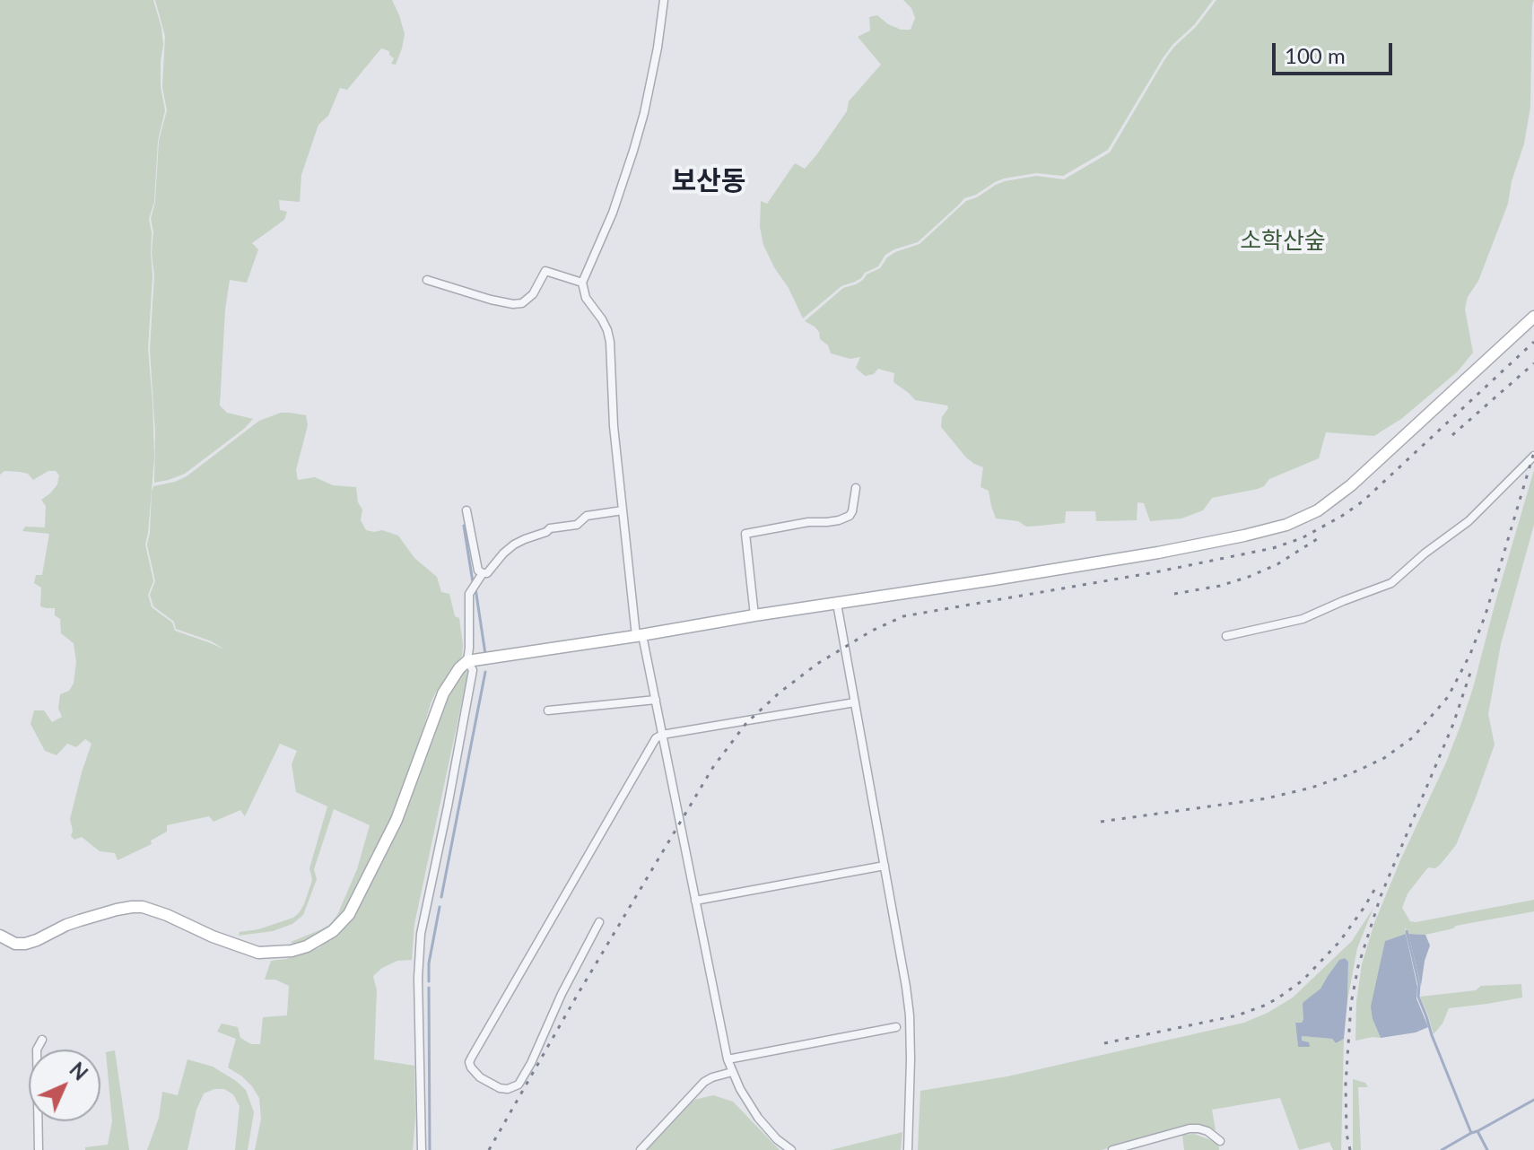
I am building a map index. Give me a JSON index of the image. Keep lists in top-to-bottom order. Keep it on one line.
{"districts":["보산동"],"parks":["소학산숲"],"scale_bar":"100 m","north":"top right"}
